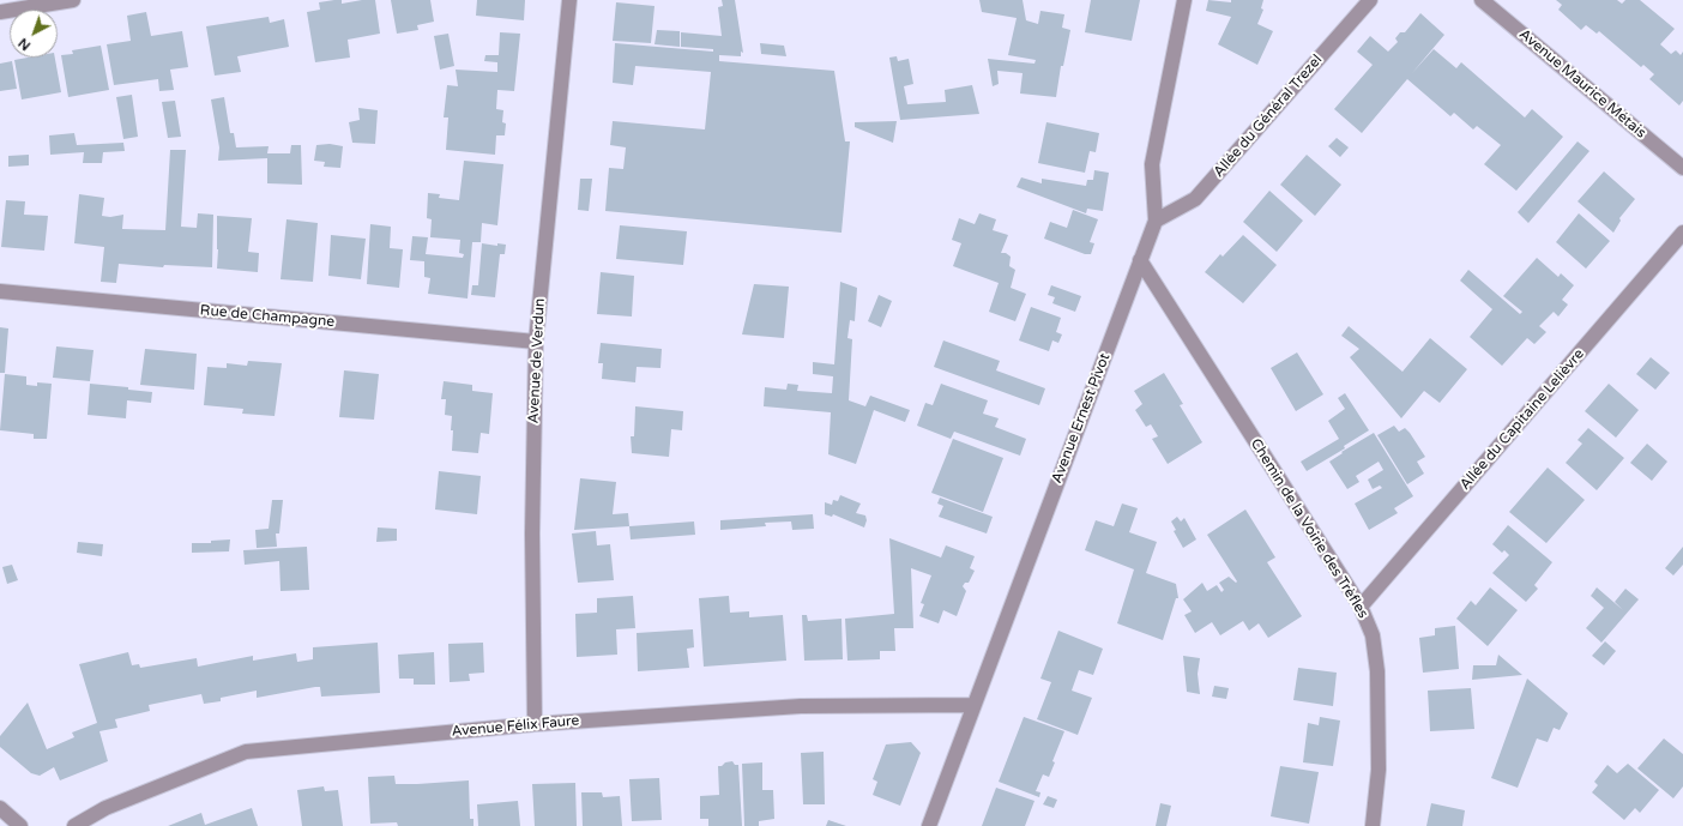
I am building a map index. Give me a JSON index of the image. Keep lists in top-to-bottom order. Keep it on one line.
{"streets":{"street":["Avenue Maurice Métais","Allée du Général Trezel","Rue de Champagne","Avenue de Verdun","Avenue Ernest Pivot","Allée du Capitaine Lelièvre","Chemin de la Voirie des Trèfles","Avenue Félix Faure"]},"crossings":[["Allée du Général Trezel","Avenue Ernest Pivot"],["Rue de Champagne","Avenue de Verdun"],["Avenue de Verdun","Avenue Félix Faure"],["Avenue Ernest Pivot","Chemin de la Voirie des Trèfles"],["Avenue Ernest Pivot","Avenue Félix Faure"],["Allée du Capitaine Lelièvre","Chemin de la Voirie des Trèfles"]],"north":"bottom left"}
